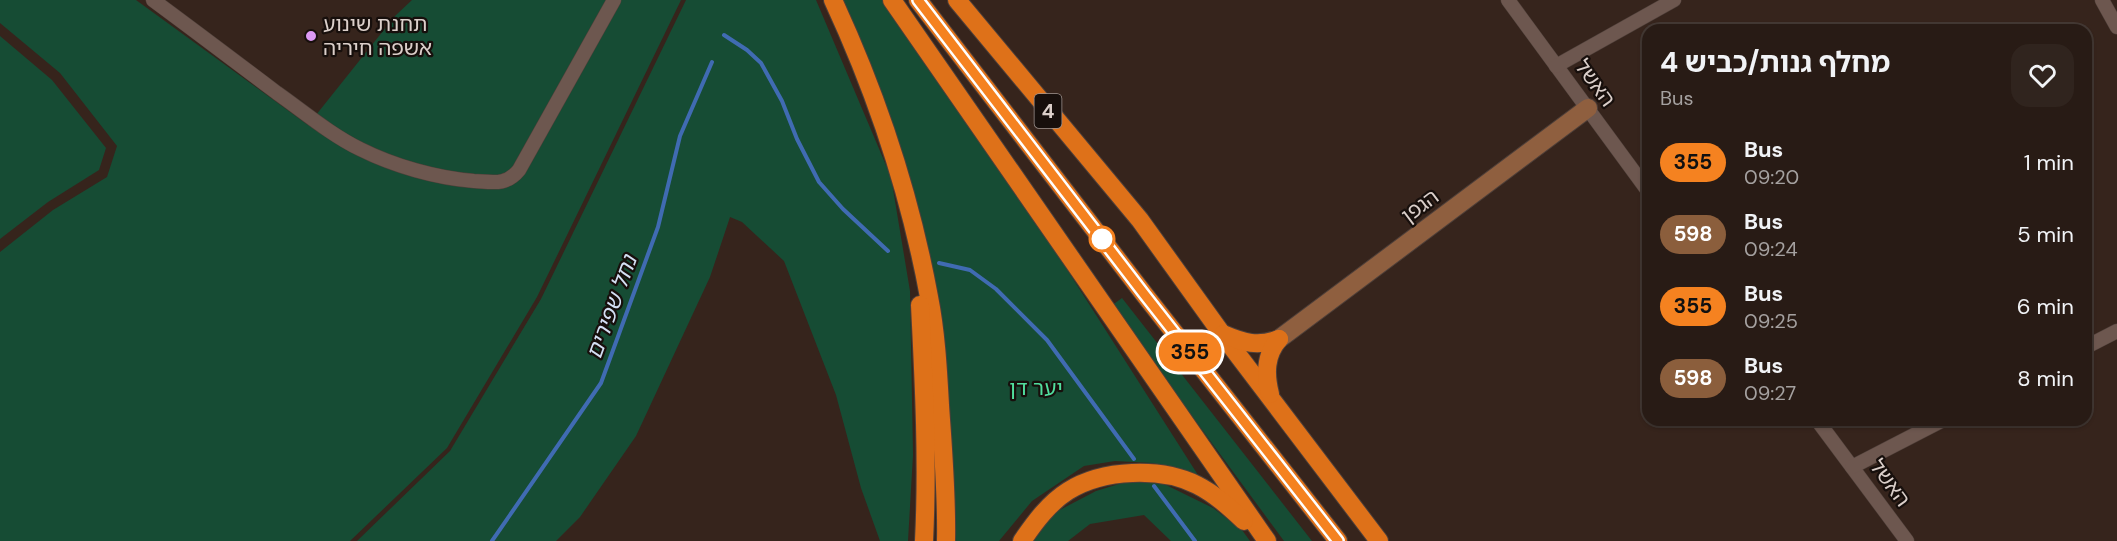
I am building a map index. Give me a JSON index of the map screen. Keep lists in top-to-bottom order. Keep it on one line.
{"streets":{"highway":["4"],"street":["האשל","הגפן"]},"crossings":[["האשל","הגפן"]],"water":["נחל שפירים"],"parks":["יער דן"],"places":["תחנת שינוע אשפה חיריה"],"lines":["bus line 355"],"page":{"on_map":"355","heading":["מחלף גנות/כביש 4","Bus"],"list":[{"mark":"355","name":"Bus","note":"09:20","value":"1 min"},{"mark":"598","name":"Bus","note":"09:24","value":"5 min"},{"mark":"355","name":"Bus","note":"09:25","value":"6 min"},{"mark":"598","name":"Bus","note":"09:27","value":"8 min"}]}}
